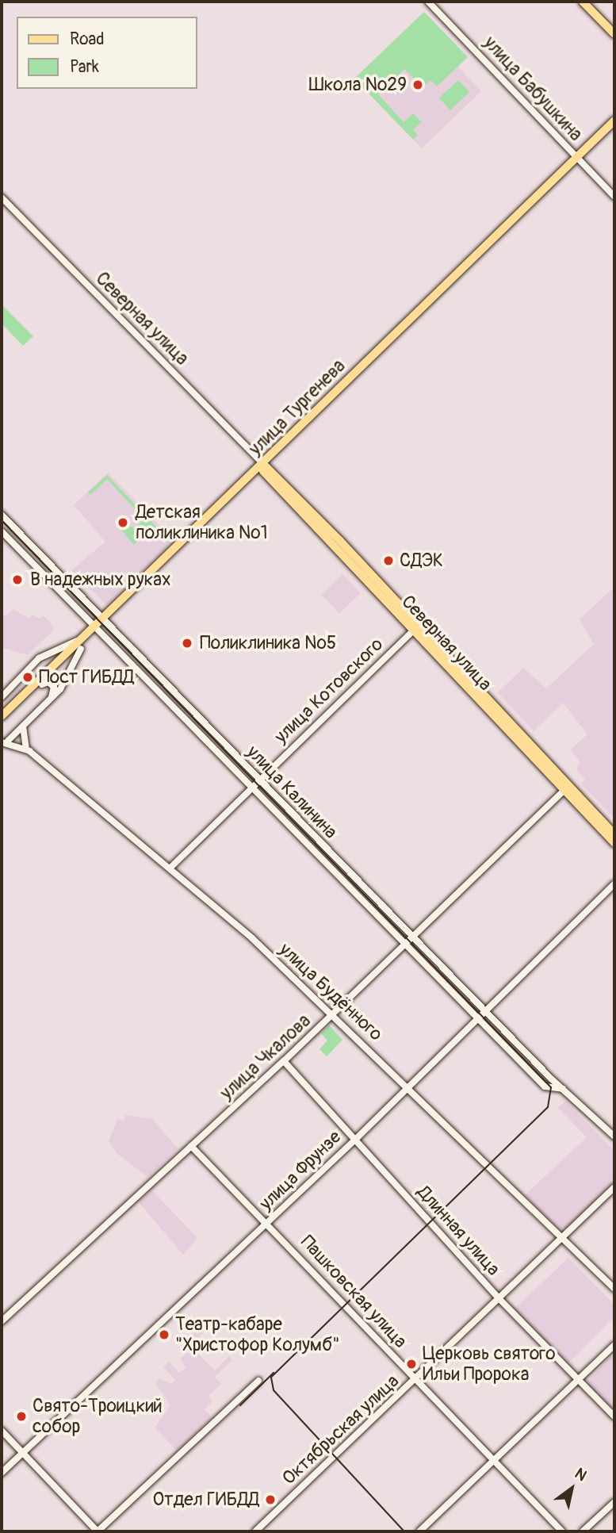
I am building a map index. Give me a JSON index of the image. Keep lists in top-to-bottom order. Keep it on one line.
{"streets":{"highway":["улица Тургенева"],"main road":["Северная улица"],"street":["улица Бабушкина","улица Котовского","улица Калинина","улица Будённого","улица Чкалова","улица Фрунзе","Длинная улица","Пашковская улица","Октябрьская улица"]},"crossings":[["улица Бабушкина","улица Тургенева"],["Северная улица","улица Тургенева"],["Северная улица","улица Котовского"],["Северная улица","улица Чкалова"],["улица Тургенева","улица Калинина"],["улица Котовского","улица Калинина"],["улица Котовского","улица Будённого"],["улица Калинина","улица Чкалова"],["улица Калинина","улица Фрунзе"],["улица Будённого","улица Чкалова"],["улица Будённого","улица Фрунзе"],["улица Будённого","Октябрьская улица"],["улица Чкалова","Длинная улица"],["улица Чкалова","Пашковская улица"],["улица Фрунзе","Длинная улица"],["улица Фрунзе","Пашковская улица"],["Длинная улица","Октябрьская улица"],["Пашковская улица","Октябрьская улица"]],"places":["Школа №29","Детская поликлиника №1","СДЭК","В надежных руках","Поликлиника №5","Пост ГИБДД","Театр-кабаре \"Христофор Колумб\"","Церковь святого Ильи Пророка","Свято-Троицкий собор","Отдел ГИБДД"],"legend":["Road","Park"],"north":"top right"}
